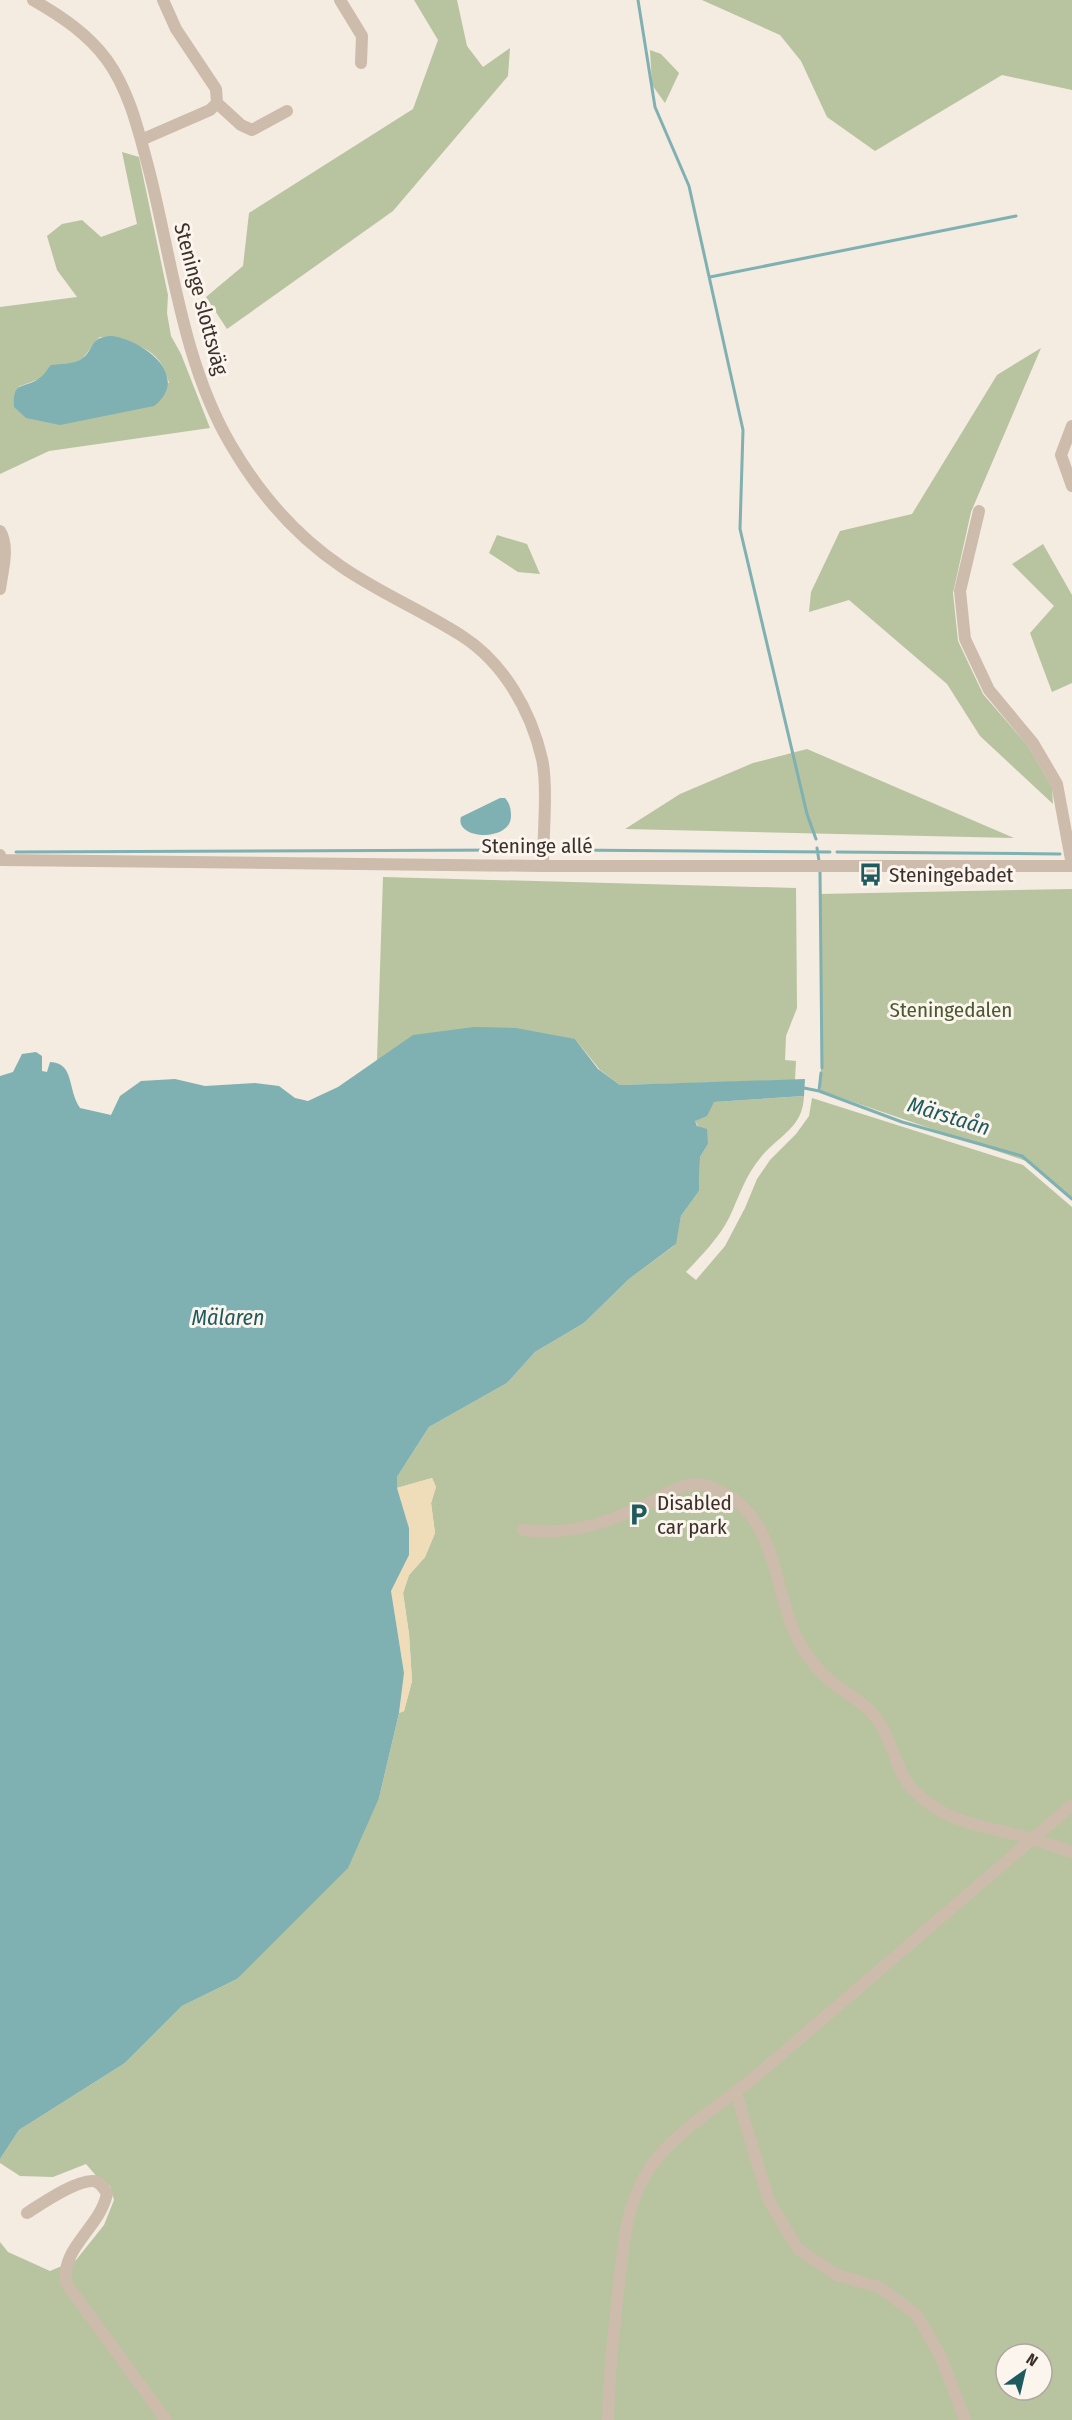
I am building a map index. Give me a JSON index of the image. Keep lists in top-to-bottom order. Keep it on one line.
{"streets":{"street":["Steninge slottsväg","Steninge allé"]},"crossings":[["Steninge slottsväg","Steninge allé"]],"water":["Märstaån","Mälaren"],"parks":["Steningedalen"],"places":{"bus stop":["Steningebadet"],"parking":["Disabled car park"]},"north":"top right"}
